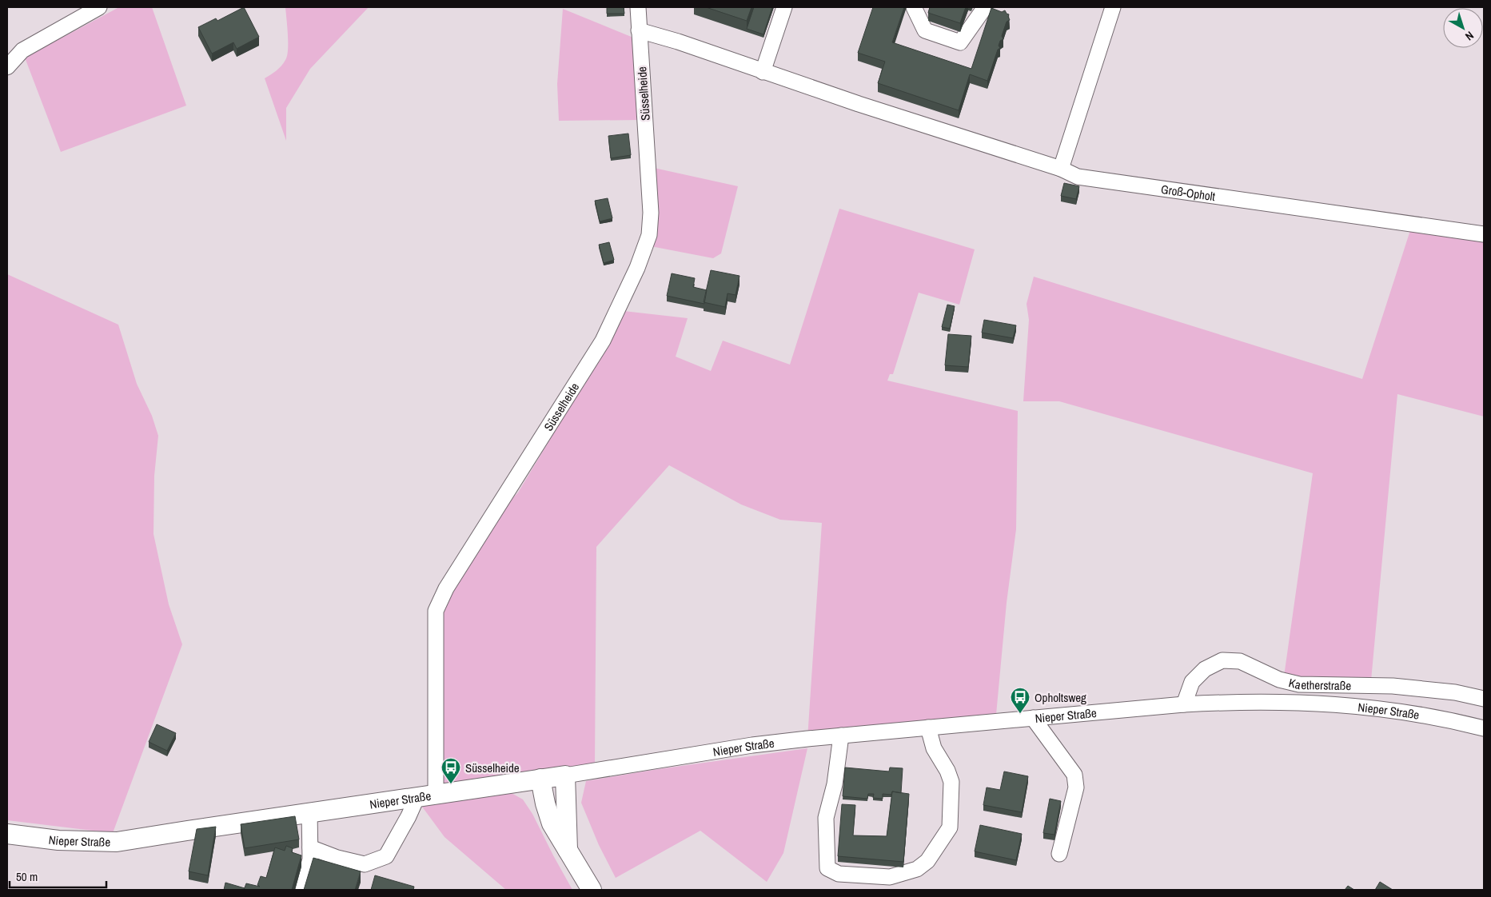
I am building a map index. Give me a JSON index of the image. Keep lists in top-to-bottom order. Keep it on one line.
{"streets":{"main road":["Nieper Straße"],"street":["Süsselheide","Groß-Opholt","Kaetherstraße"]},"crossings":[["Süsselheide","Groß-Opholt"],["Süsselheide","Nieper Straße"],["Kaetherstraße","Nieper Straße"]],"places":{"bus stop":["Opholtsweg","Süsselheide"]},"scale_bar":"50 m","north":"bottom right"}
